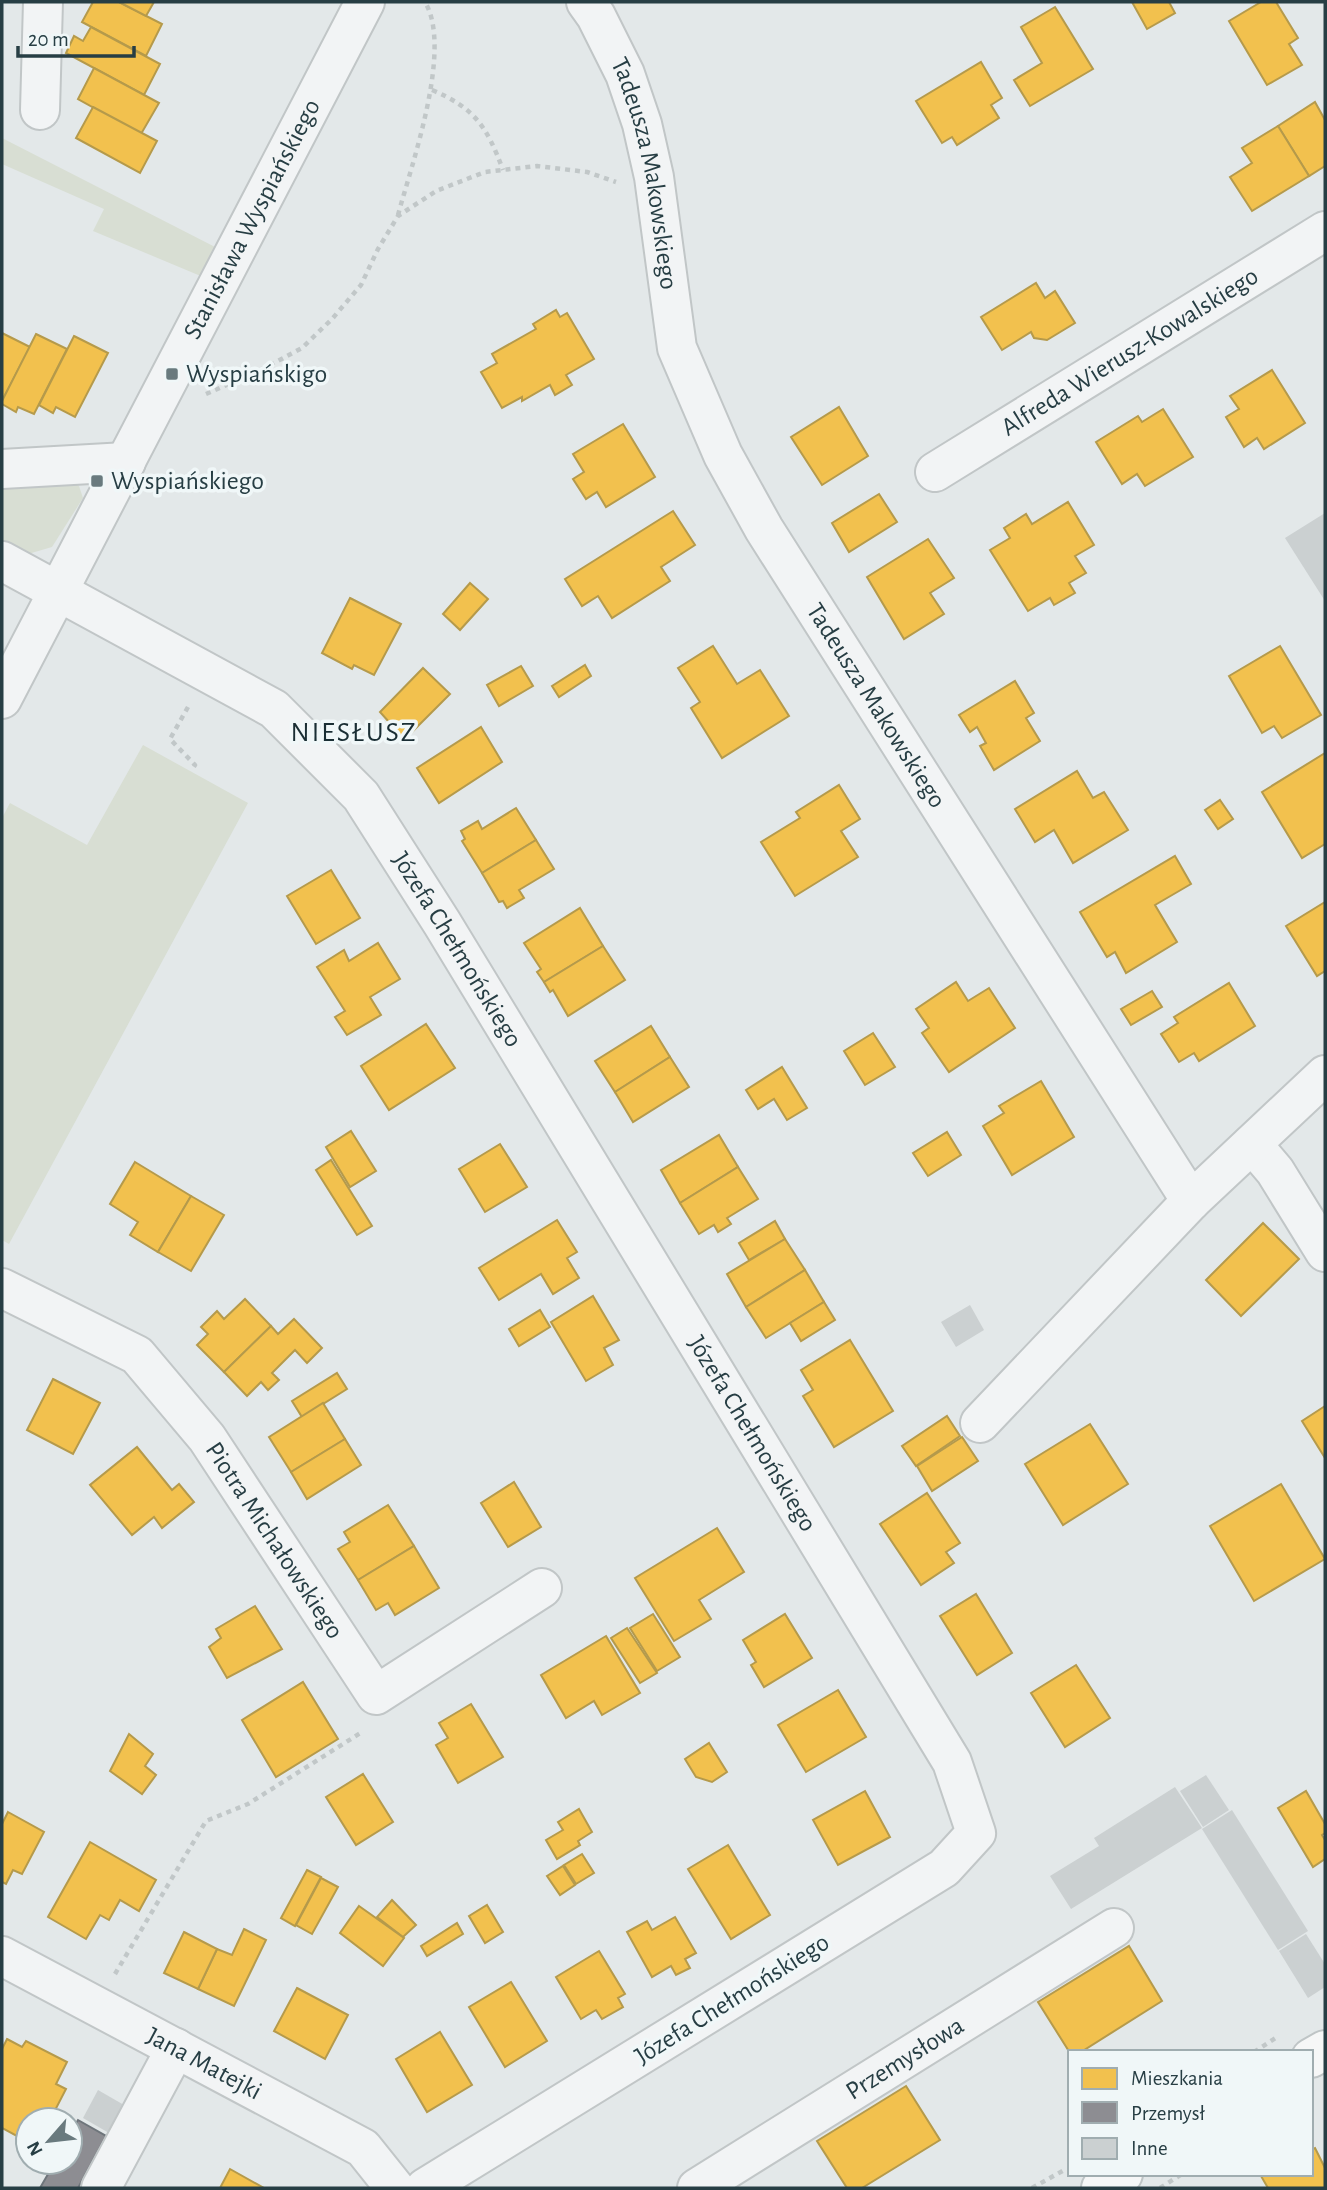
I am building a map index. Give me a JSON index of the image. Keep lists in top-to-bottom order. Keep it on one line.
{"streets":{"street":["Tadeusza Makowskiego","Stanisława Wyspiańskiego","Alfreda Wierusz-Kowalskiego","Józefa Chełmońskiego","Piotra Michałowskiego","Przemysłowa","Jana Matejki"]},"crossings":[["Stanisława Wyspiańskiego","Józefa Chełmońskiego"]],"districts":["NIESŁUSZ"],"places":{"transit":["Wyspiańskigo","Wyspiańskiego"]},"legend":["Mieszkania","Przemysł","Inne"],"scale_bar":"20 m","north":"bottom left"}
